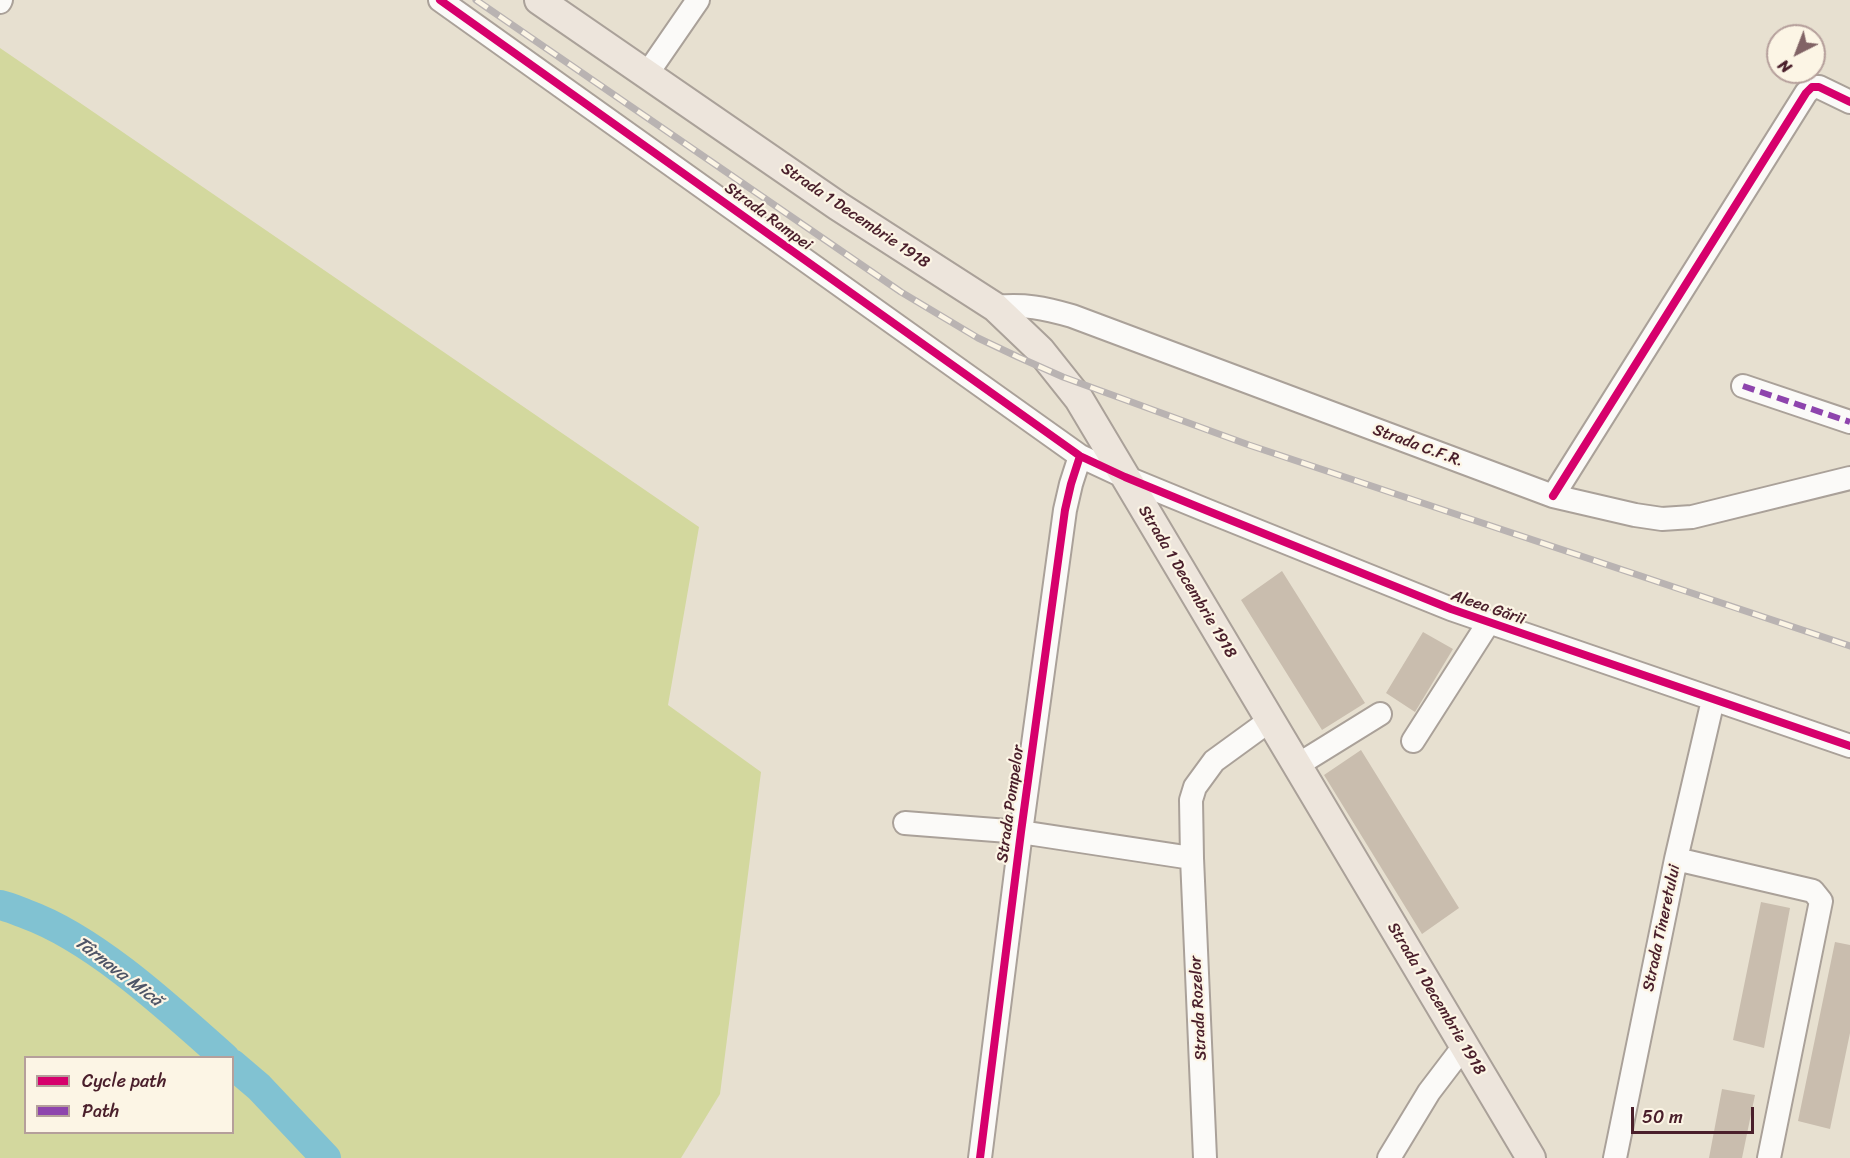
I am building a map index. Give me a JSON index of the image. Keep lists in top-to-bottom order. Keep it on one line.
{"streets":{"main road":["Strada 1 Decembrie 1918"],"street":["Strada Rampei","Strada C.F.R.","Aleea Gării","Strada Pompelor","Strada Tineretului","Strada Rozelor"]},"crossings":[["Strada 1 Decembrie 1918","Strada Rampei"],["Strada 1 Decembrie 1918","Strada C.F.R."],["Strada 1 Decembrie 1918","Aleea Gării"],["Strada 1 Decembrie 1918","Strada Rozelor"],["Strada Rampei","Aleea Gării"],["Strada Rampei","Strada Pompelor"],["Aleea Gării","Strada Tineretului"]],"water":["Târnava Mică"],"legend":["Cycle path","Path"],"scale_bar":"50 m","north":"bottom left"}
